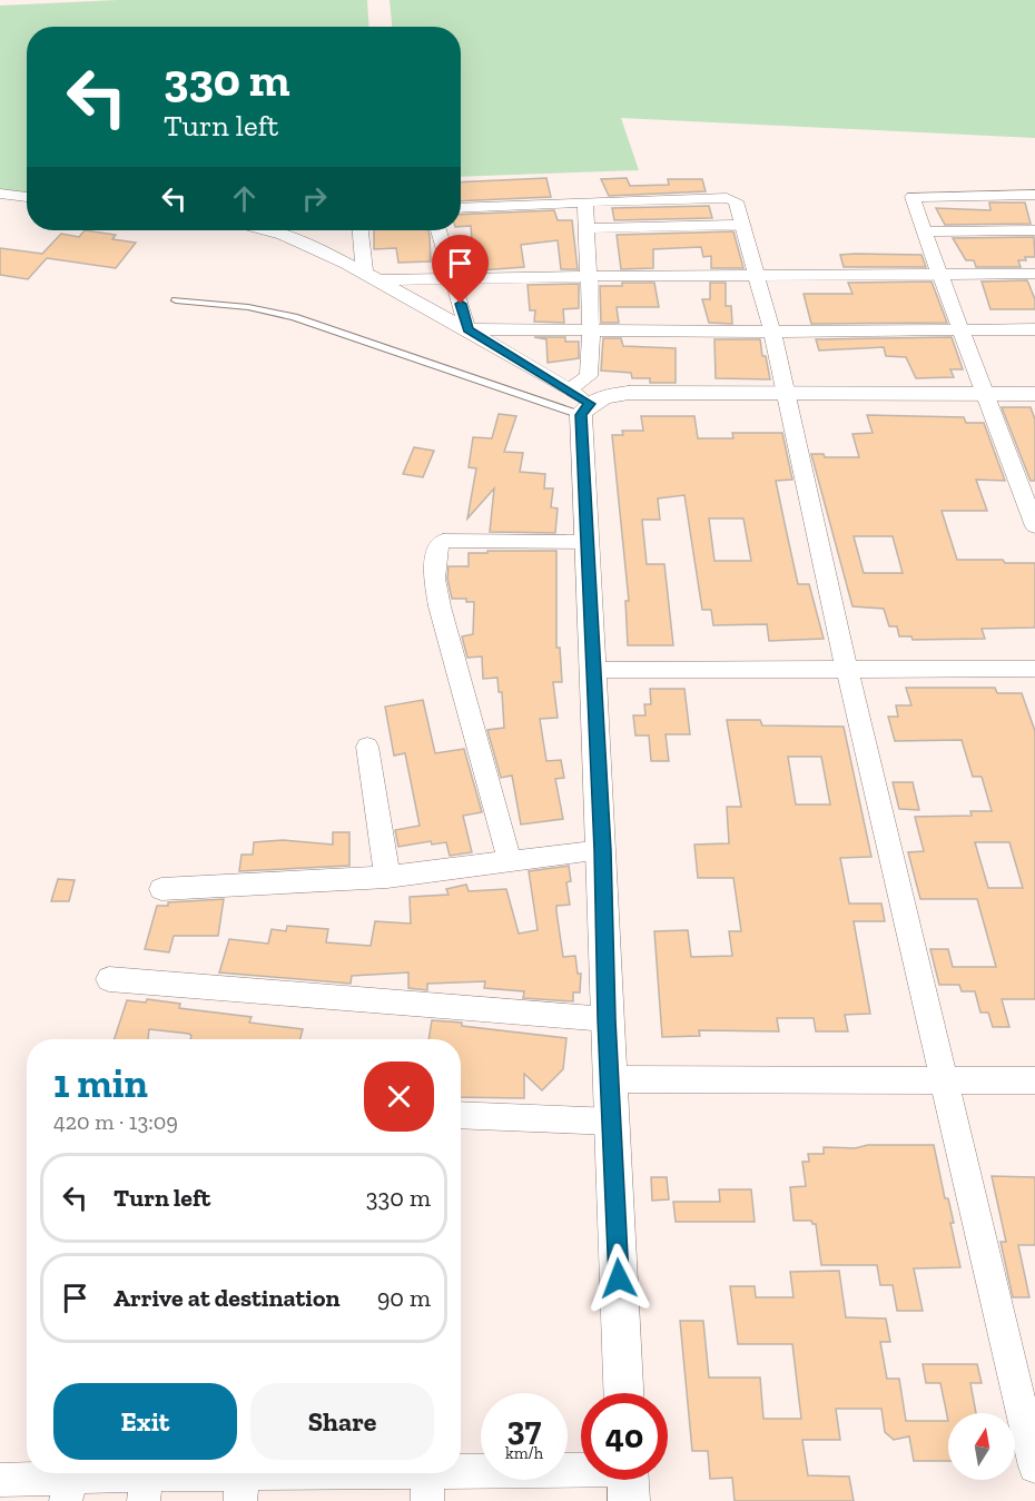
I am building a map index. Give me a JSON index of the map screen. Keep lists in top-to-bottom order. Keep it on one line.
{"north":"top","page":{"turn":["330 m","Turn left"],"heading":["1 min","420 m · 13:09"],"list":[{"name":"Turn left","value":"330 m"},{"name":"Arrive at destination","value":"90 m"}],"buttons":["Exit","Share"],"speed":"37 km/h","limit":"40"}}
